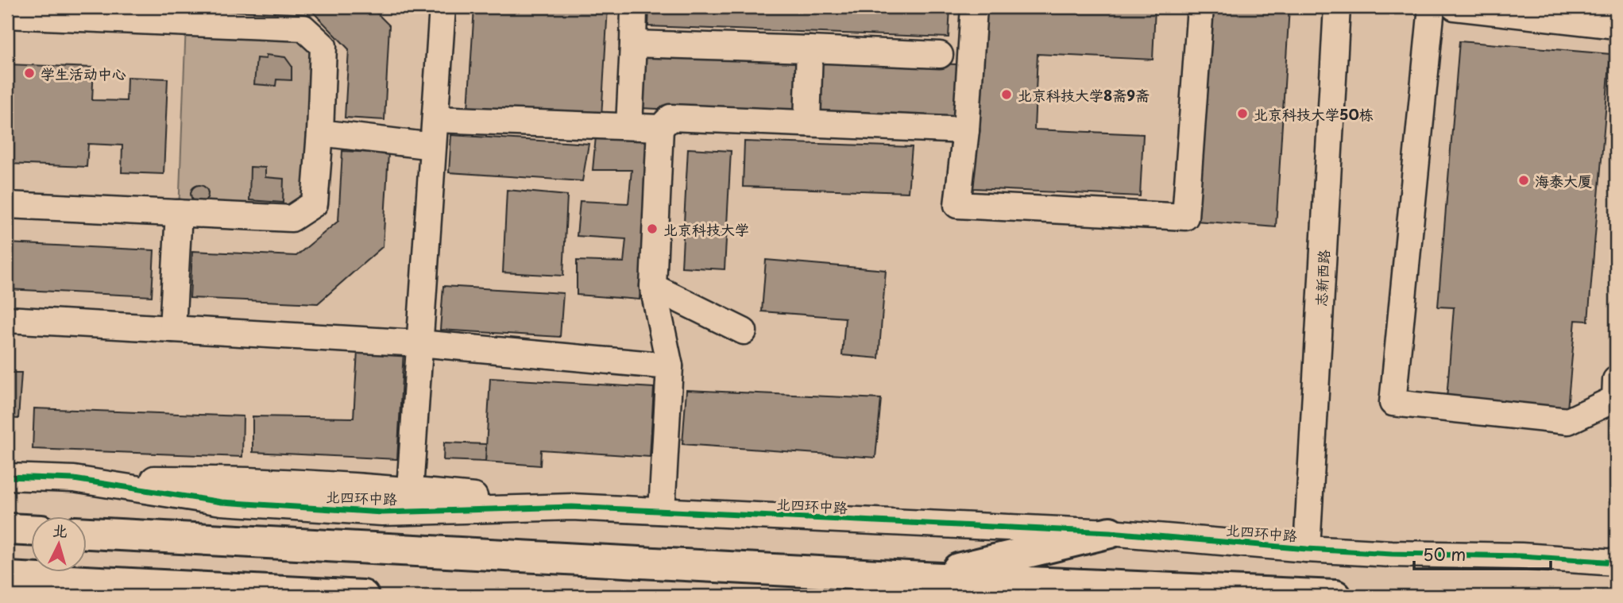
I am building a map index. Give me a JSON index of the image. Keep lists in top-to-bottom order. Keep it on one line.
{"streets":{"street":["志新西路","北四环中路"]},"crossings":[["志新西路","北四环中路"]],"places":["学生活动中心","北京科技大学8斋9斋","北京科技大学50栋","海泰大厦","北京科技大学"],"scale_bar":"50 m","north":"top"}
